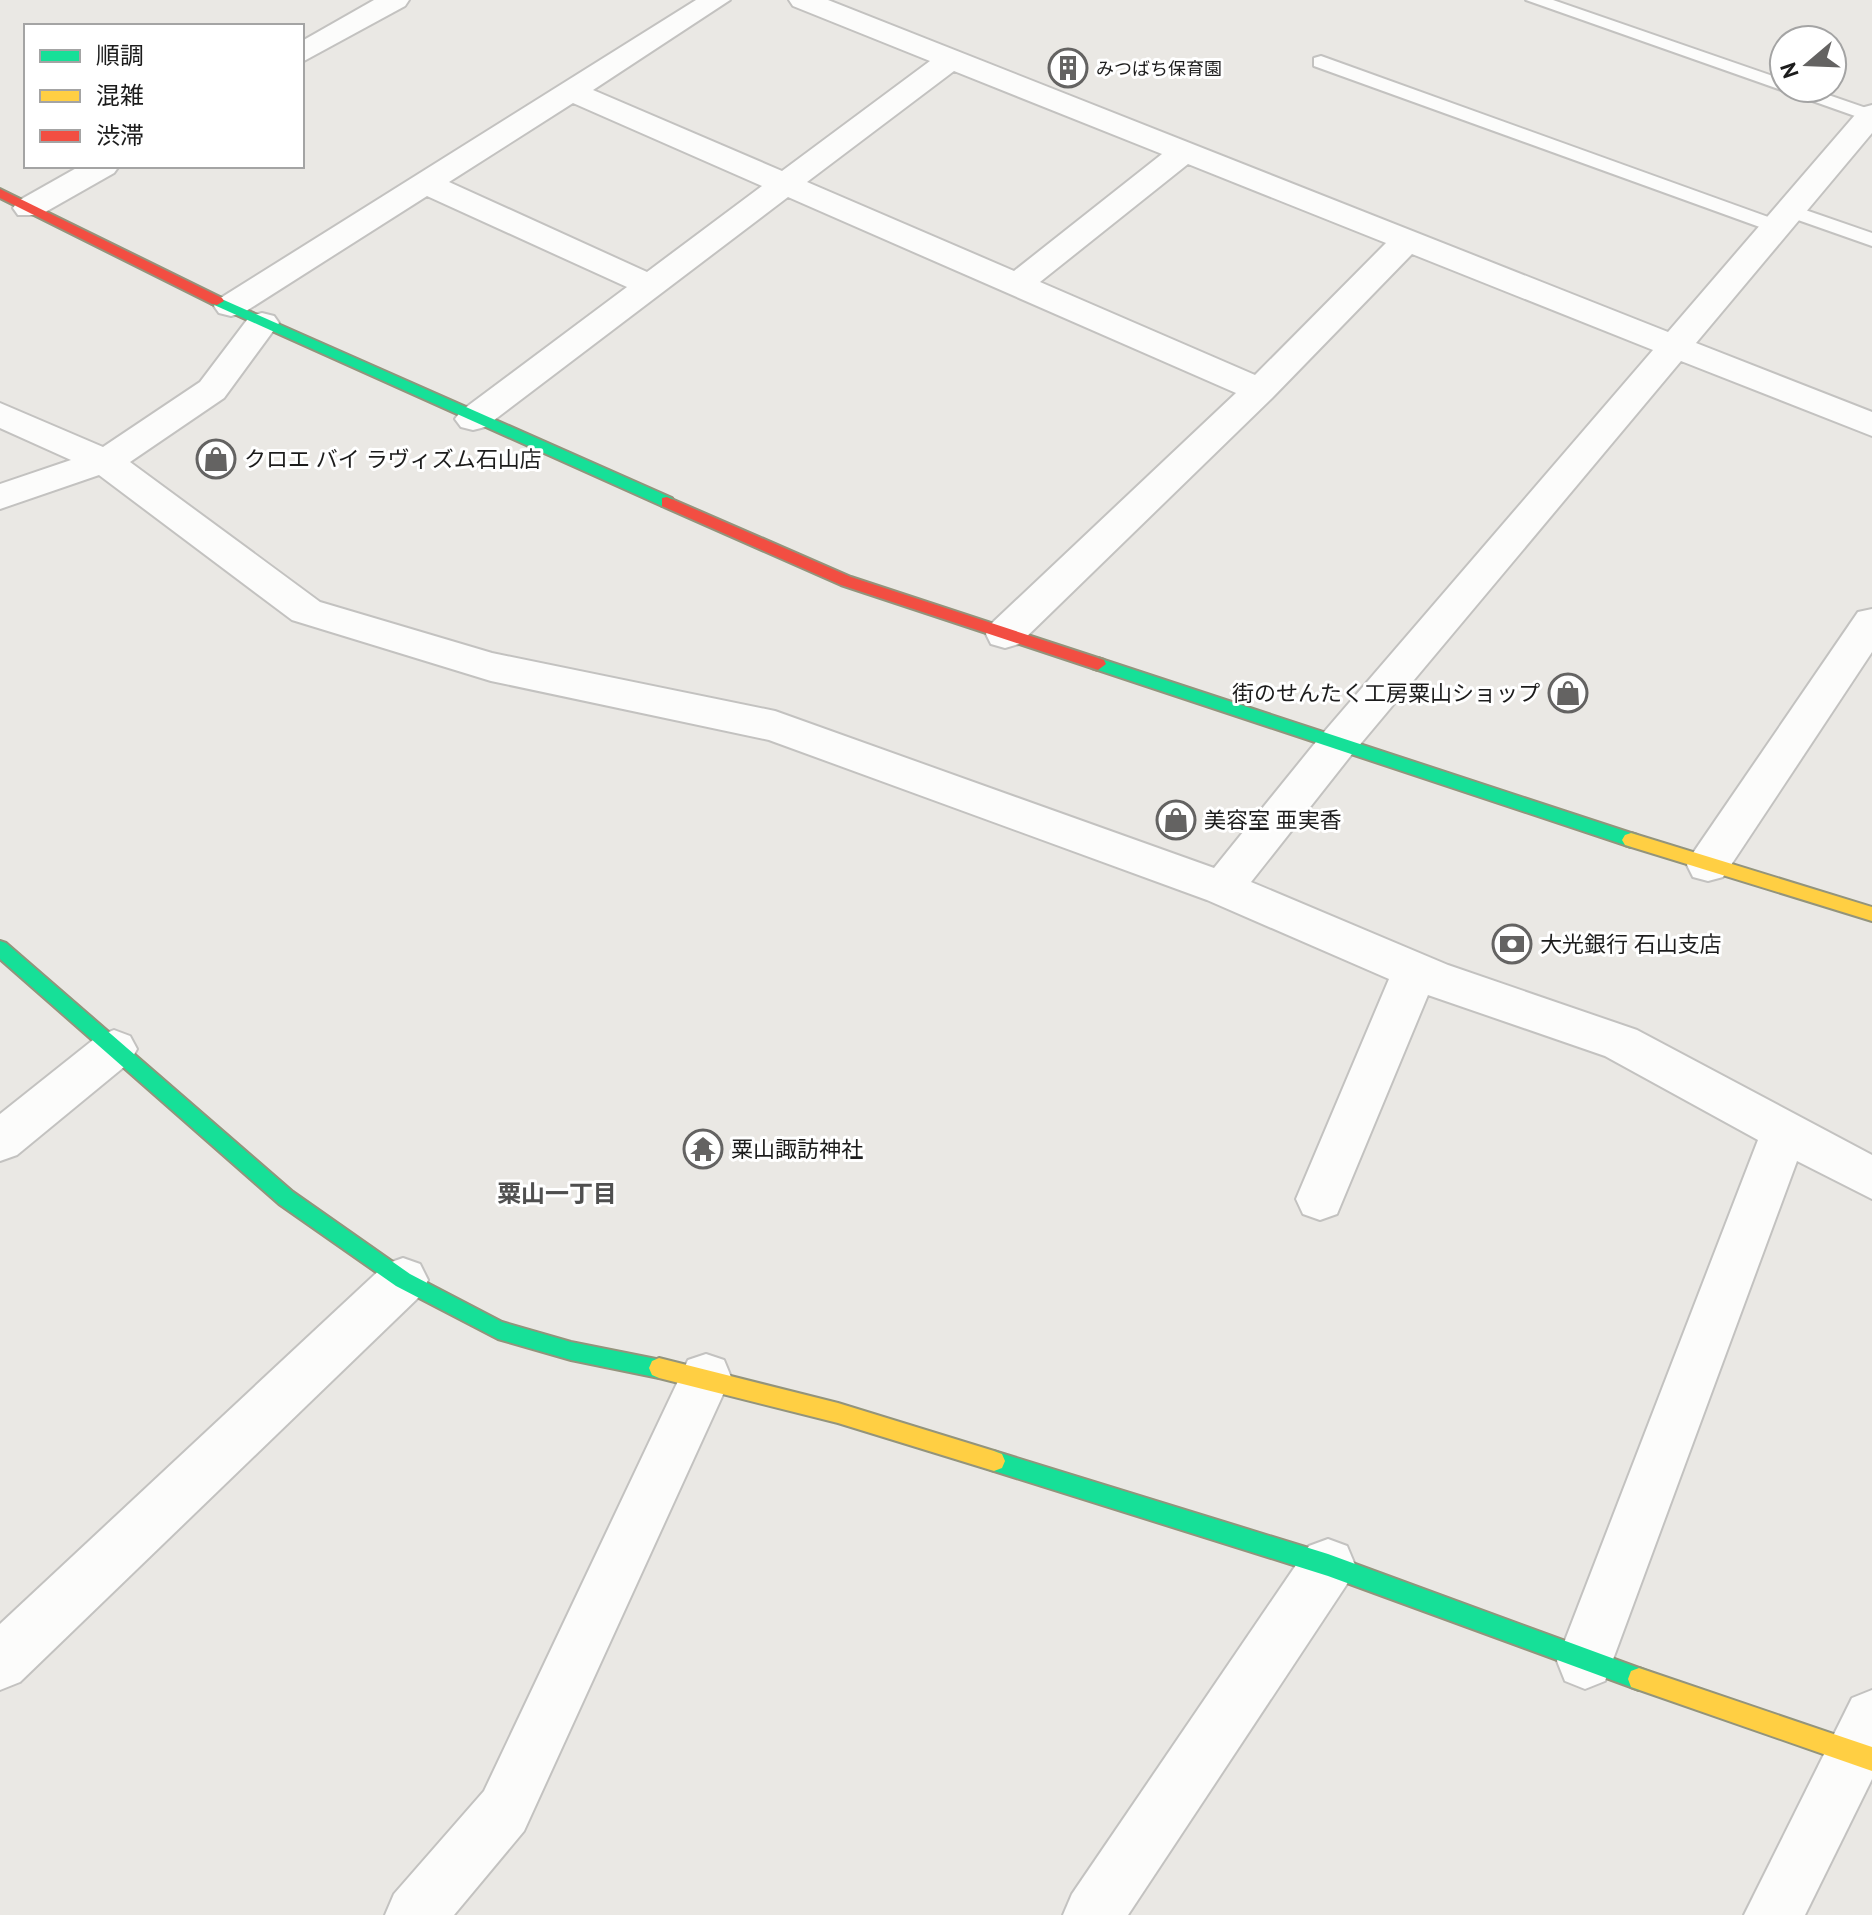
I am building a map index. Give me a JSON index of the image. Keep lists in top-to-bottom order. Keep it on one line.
{"districts":["粟山一丁目"],"places":{"building":["みつばち保育園"],"shop":["クロエ バイ ラヴィズム石山店","街のせんたく工房粟山ショップ","美容室 亜実香"],"bank":["大光銀行 石山支店"],"temple":["粟山諏訪神社"]},"legend":["順調","混雑","渋滞"],"north":"left"}
